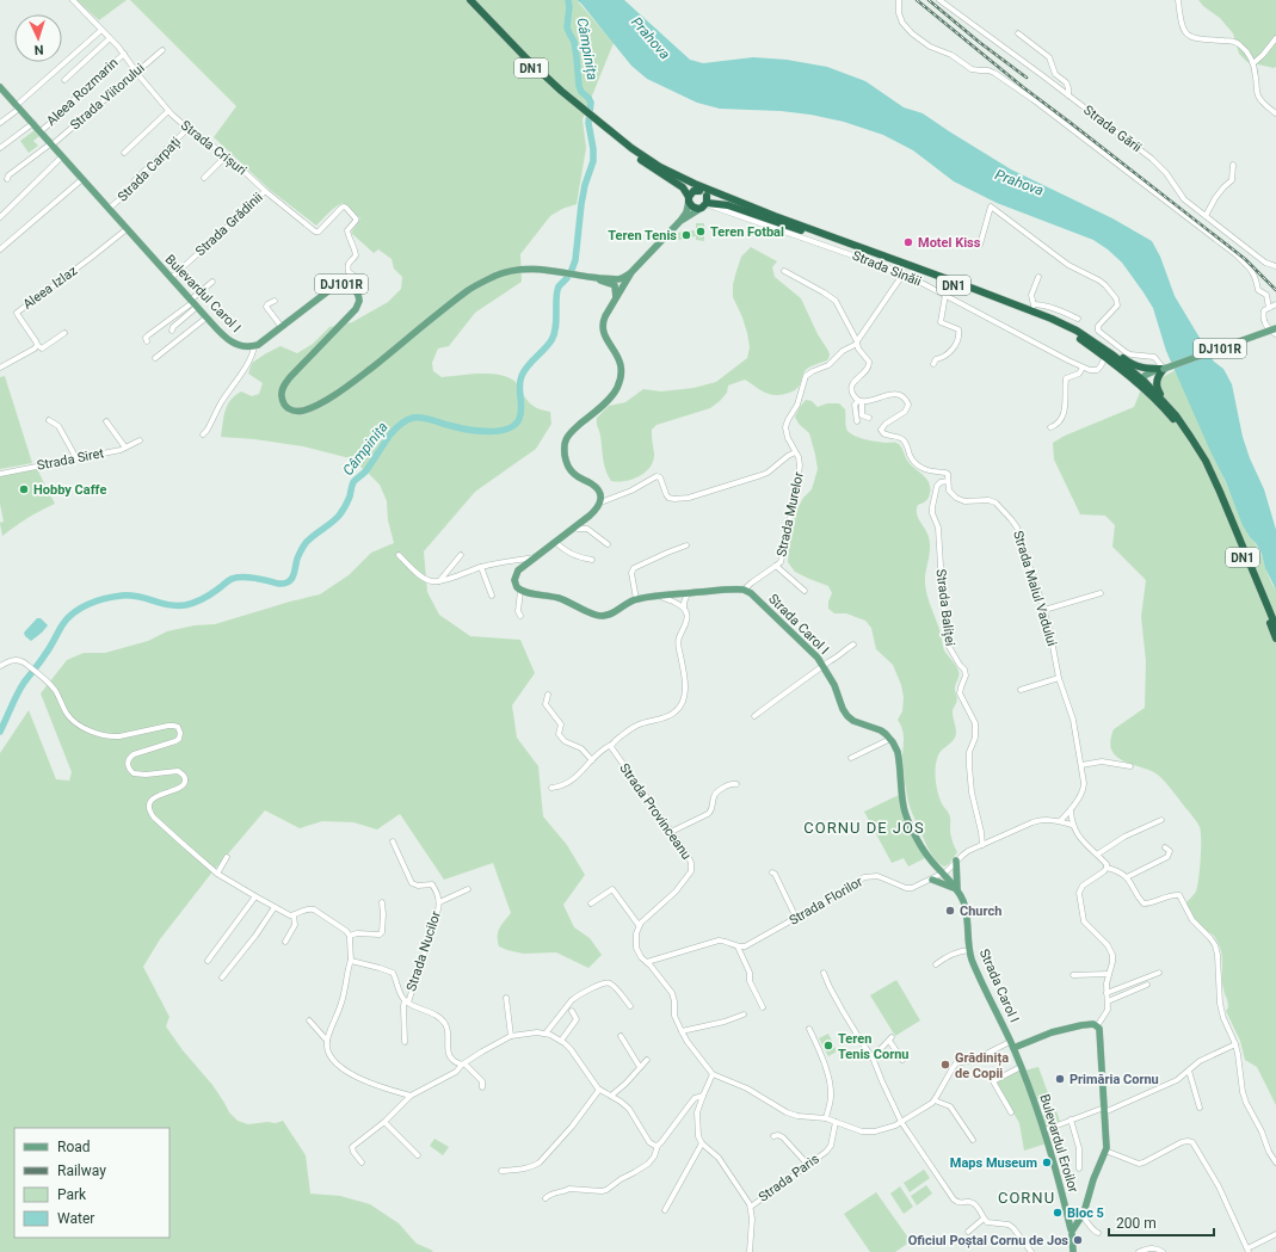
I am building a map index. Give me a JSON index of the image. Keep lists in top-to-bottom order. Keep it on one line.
{"streets":{"highway":["DN1"],"main road":["DJ101R","Bulevardul Carol I","Strada Carol I","Bulevardul Eroilor"],"street":["Aleea Rozmarin","Strada Viitorului","Strada Gării","Strada Crișuri","Strada Carpați","Strada Grădinii","Strada Sinăii","Aleea Izlaz","Strada Siret","Strada Murelor","Strada Malul Vadului","Strada Baliței","Strada Provinceanu","Strada Florilor","Strada Nucilor","Strada Paris"]},"crossings":[["DN1","Strada Sinăii"],["DN1","DJ101R"],["Aleea Rozmarin","Strada Crișuri"],["Aleea Rozmarin","Bulevardul Carol I"],["Strada Viitorului","Strada Crișuri"],["Strada Viitorului","Bulevardul Carol I"],["Strada Crișuri","Strada Carpați"],["Strada Crișuri","Strada Grădinii"],["Strada Crișuri","DJ101R"],["Strada Carpați","Bulevardul Carol I"],["Strada Grădinii","Bulevardul Carol I"],["DJ101R","Bulevardul Carol I"],["Aleea Izlaz","Bulevardul Carol I"],["Strada Murelor","Strada Carol I"],["Strada Malul Vadului","Strada Baliței"],["Strada Carol I","Strada Florilor"],["Strada Carol I","Bulevardul Eroilor"]],"districts":["CORNU DE JOS","CORNU"],"water":["Prahova","Câmpinița"],"places":["Teren Fotbal","Teren Tenis","Motel Kiss","Hobby Caffe","Church","Teren Tenis Cornu","Grădinița de Copii","Primăria Cornu","Maps Museum","Bloc 5","Oficiul Poștal Cornu de Jos"],"legend":["Road","Railway","Park","Water"],"scale_bar":"200 m","north":"bottom"}
